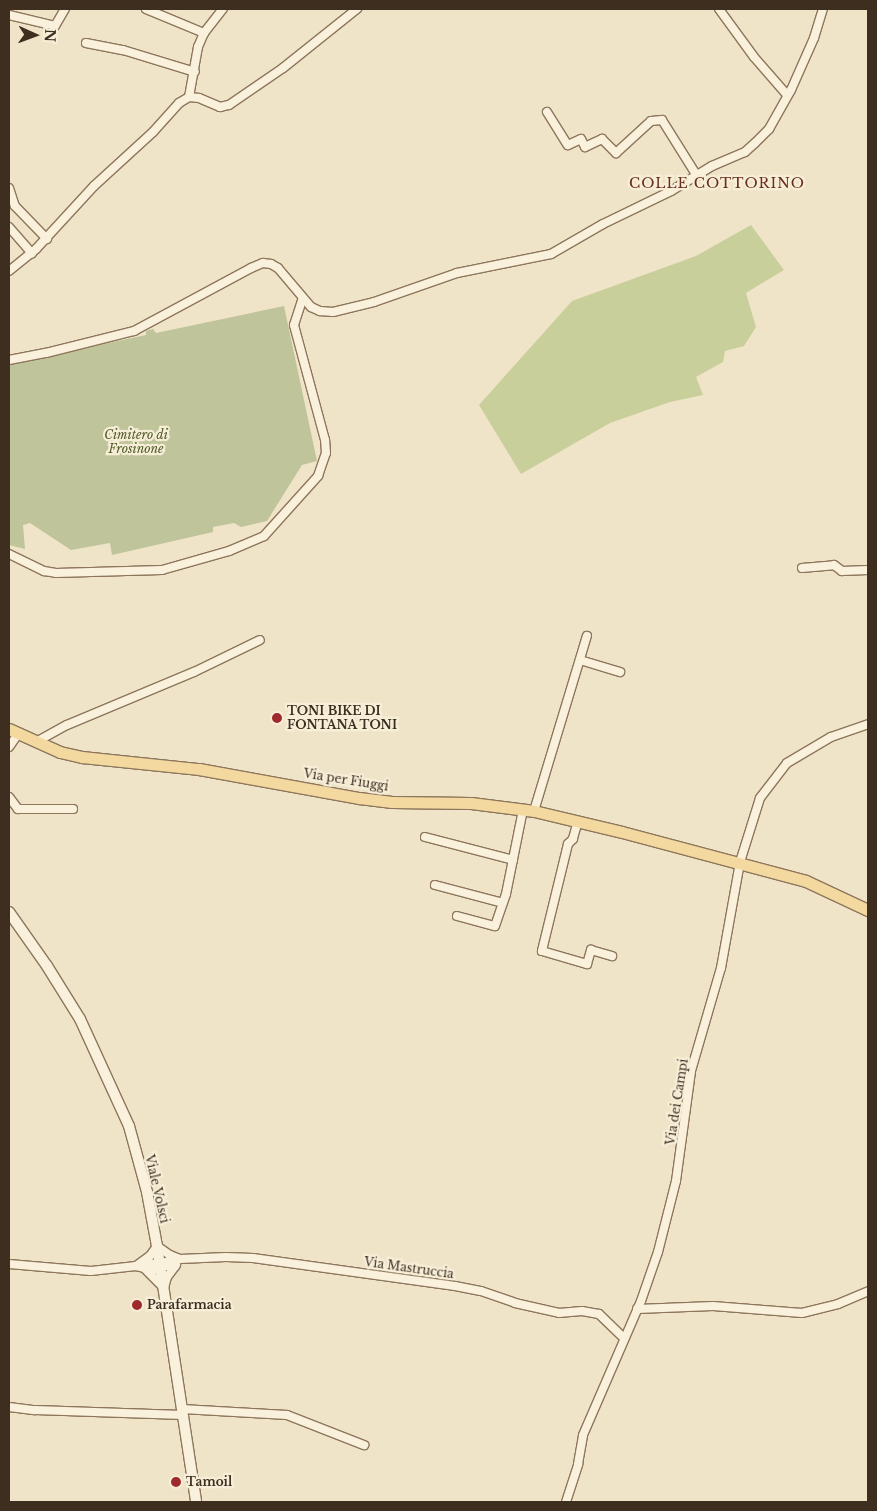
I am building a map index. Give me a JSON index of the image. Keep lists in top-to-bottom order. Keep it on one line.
{"streets":{"main road":["Via per Fiuggi","Viale Volsci"],"street":["Via dei Campi","Via Mastruccia"]},"crossings":[["Via per Fiuggi","Via dei Campi"],["Via dei Campi","Via Mastruccia"]],"districts":["COLLE COTTORINO"],"parks":["Cimitero di Frosinone"],"places":["TONI BIKE DI FONTANA TONI","Parafarmacia","Tamoil"],"north":"right"}
